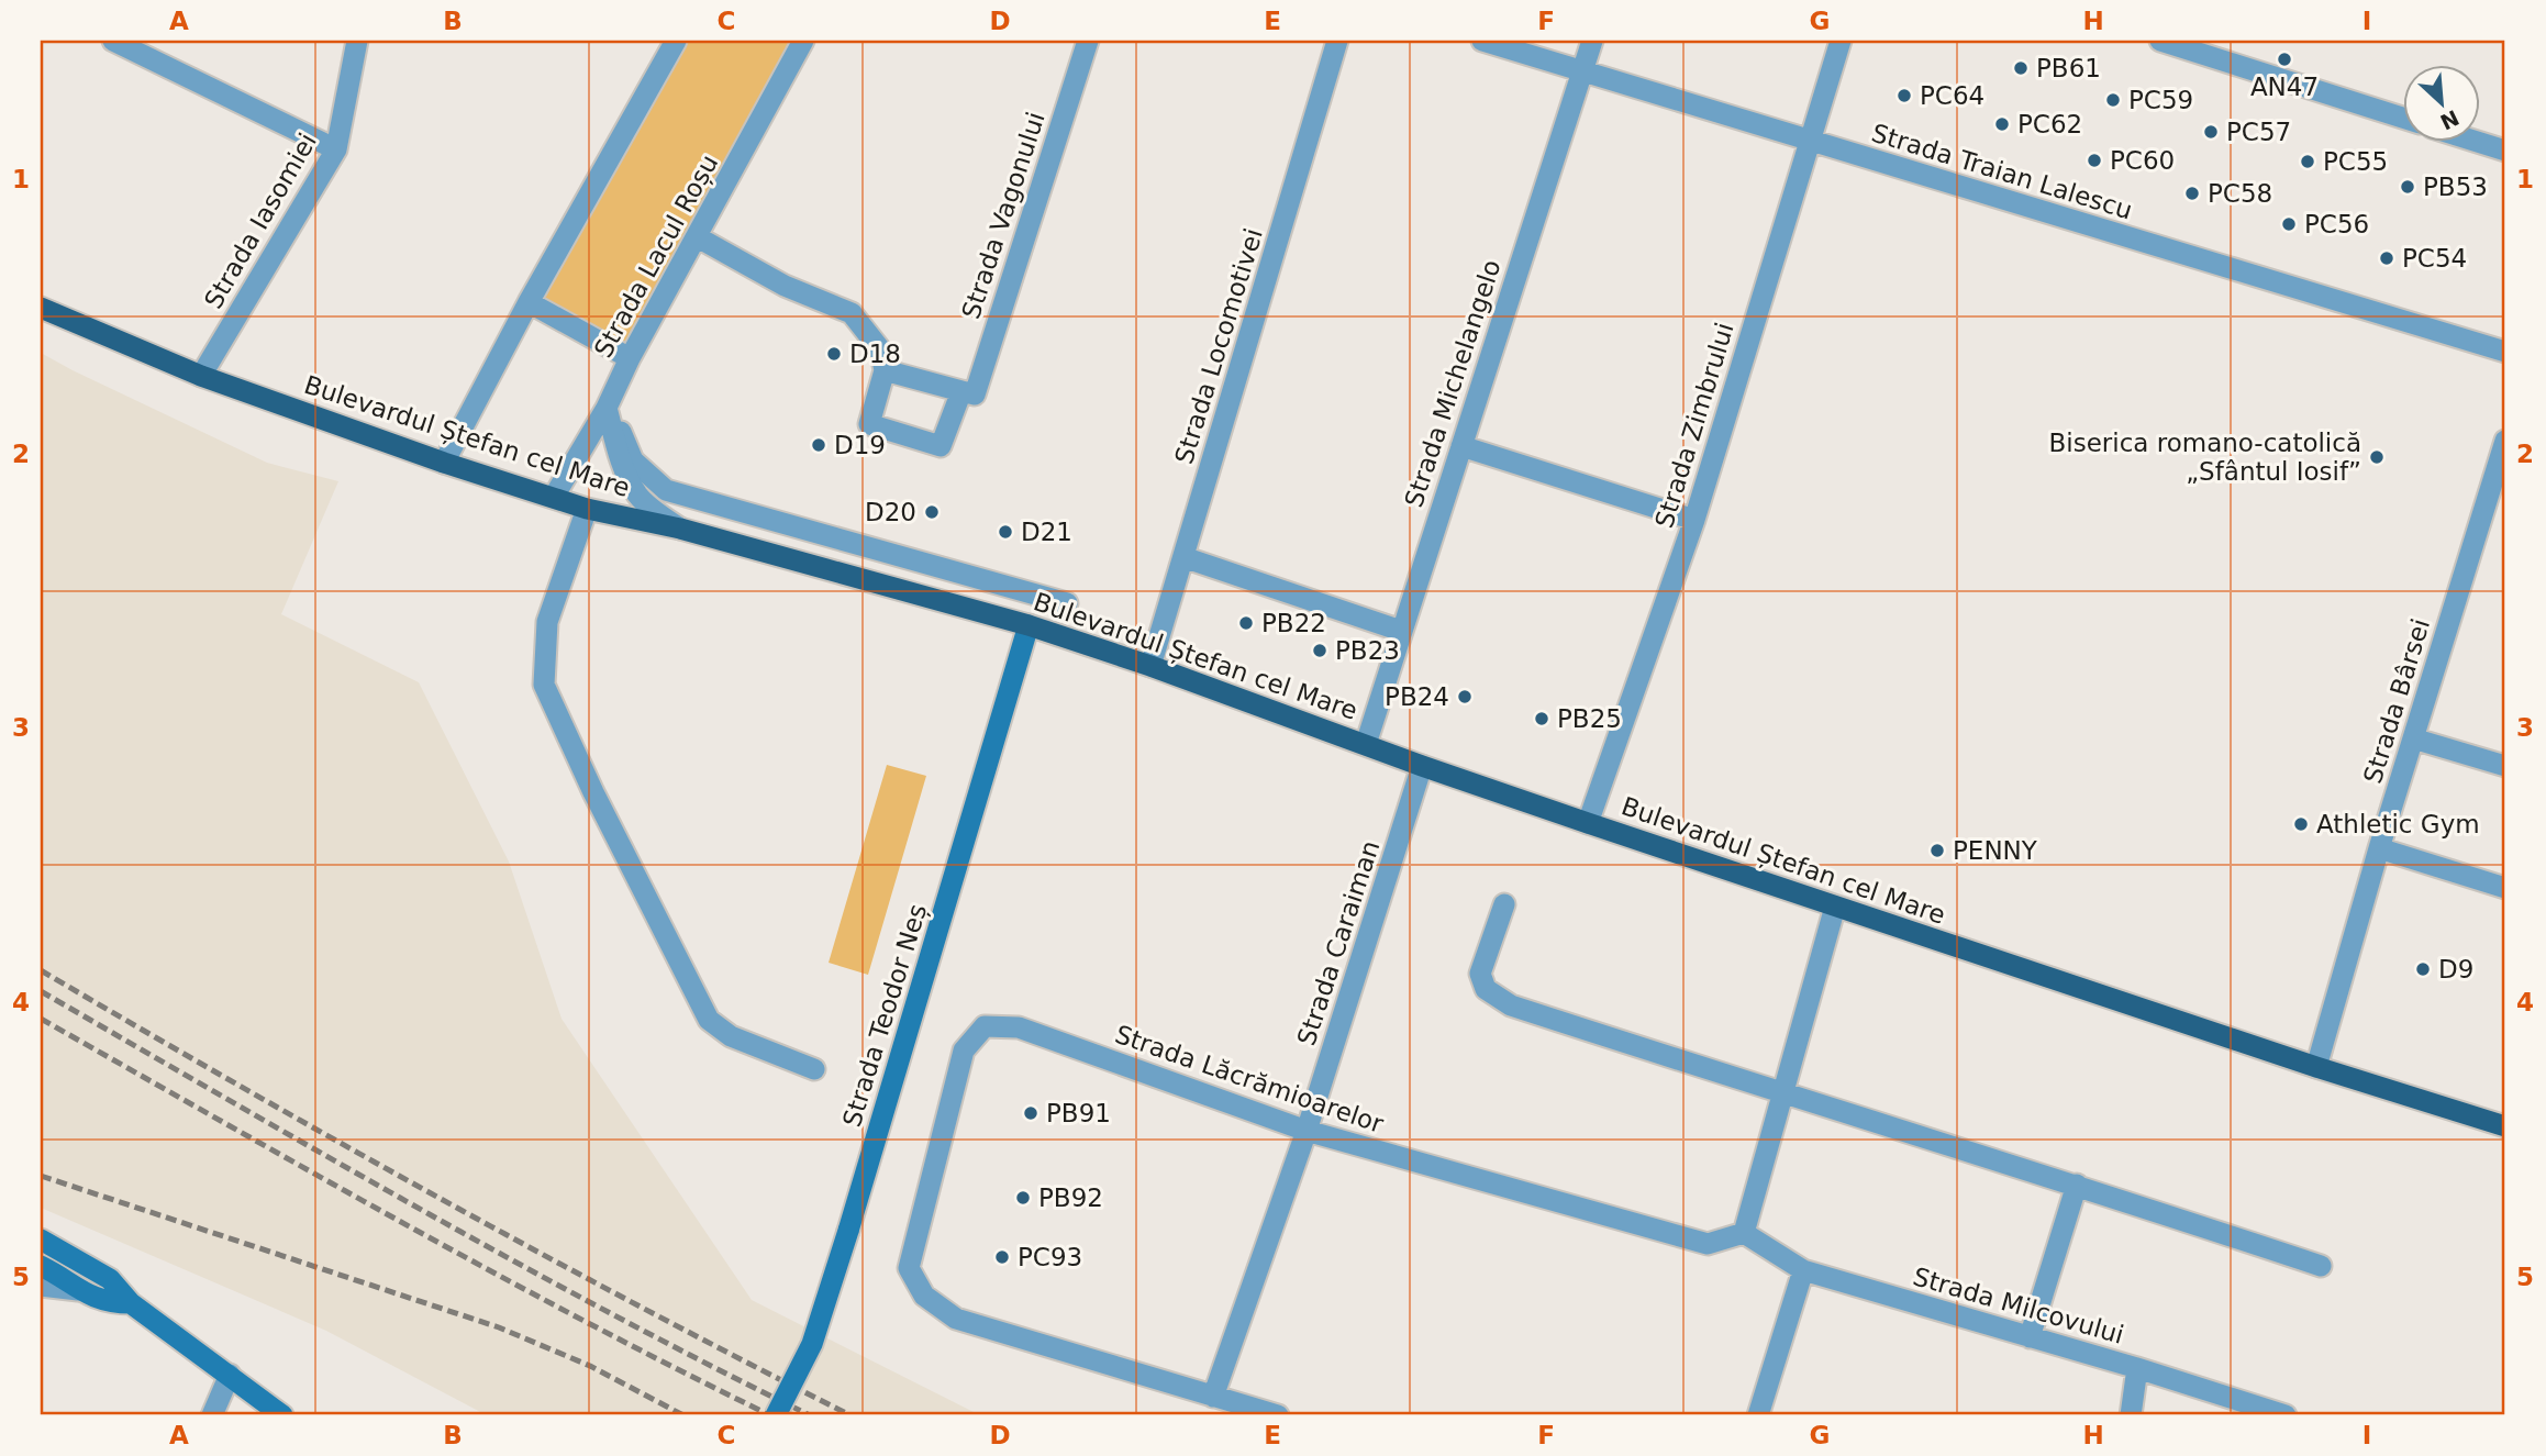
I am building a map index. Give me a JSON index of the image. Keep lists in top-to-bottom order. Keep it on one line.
{"streets":{"main road":["Bulevardul Ștefan cel Mare","Strada Teodor Neș"],"street":["Strada Traian Lalescu","Strada Vagonului","Strada Iasomiei","Strada Lacul Roșu","Strada Locomotivei","Strada Michelangelo","Strada Zimbrului","Strada Bârsei","Strada Caraiman","Strada Lăcrămioarelor","Strada Milcovului"]},"crossings":[["Strada Traian Lalescu","Strada Michelangelo"],["Strada Traian Lalescu","Strada Zimbrului"],["Strada Iasomiei","Bulevardul Ștefan cel Mare"],["Strada Lacul Roșu","Bulevardul Ștefan cel Mare"],["Strada Locomotivei","Bulevardul Ștefan cel Mare"],["Strada Michelangelo","Bulevardul Ștefan cel Mare"],["Strada Zimbrului","Bulevardul Ștefan cel Mare"],["Bulevardul Ștefan cel Mare","Strada Bârsei"],["Bulevardul Ștefan cel Mare","Strada Caraiman"],["Bulevardul Ștefan cel Mare","Strada Teodor Neș"],["Strada Caraiman","Strada Lăcrămioarelor"],["Strada Lăcrămioarelor","Strada Milcovului"]],"places":["AN47","PB61","PC64","PC59","PC62","PC57","PC60","PC55","PB53","PC58","PC56","PC54","D18","D19","Biserica romano-catolică „Sfântul Iosif”","D20","D21","PB22","PB23","PB24","PB25","Athletic Gym","PENNY","D9","PB91","PB92","PC93"],"north":"bottom right","grid":{"columns":["A","B","C","D","E","F","G","H","I"],"rows":["1","2","3","4","5"]}}
